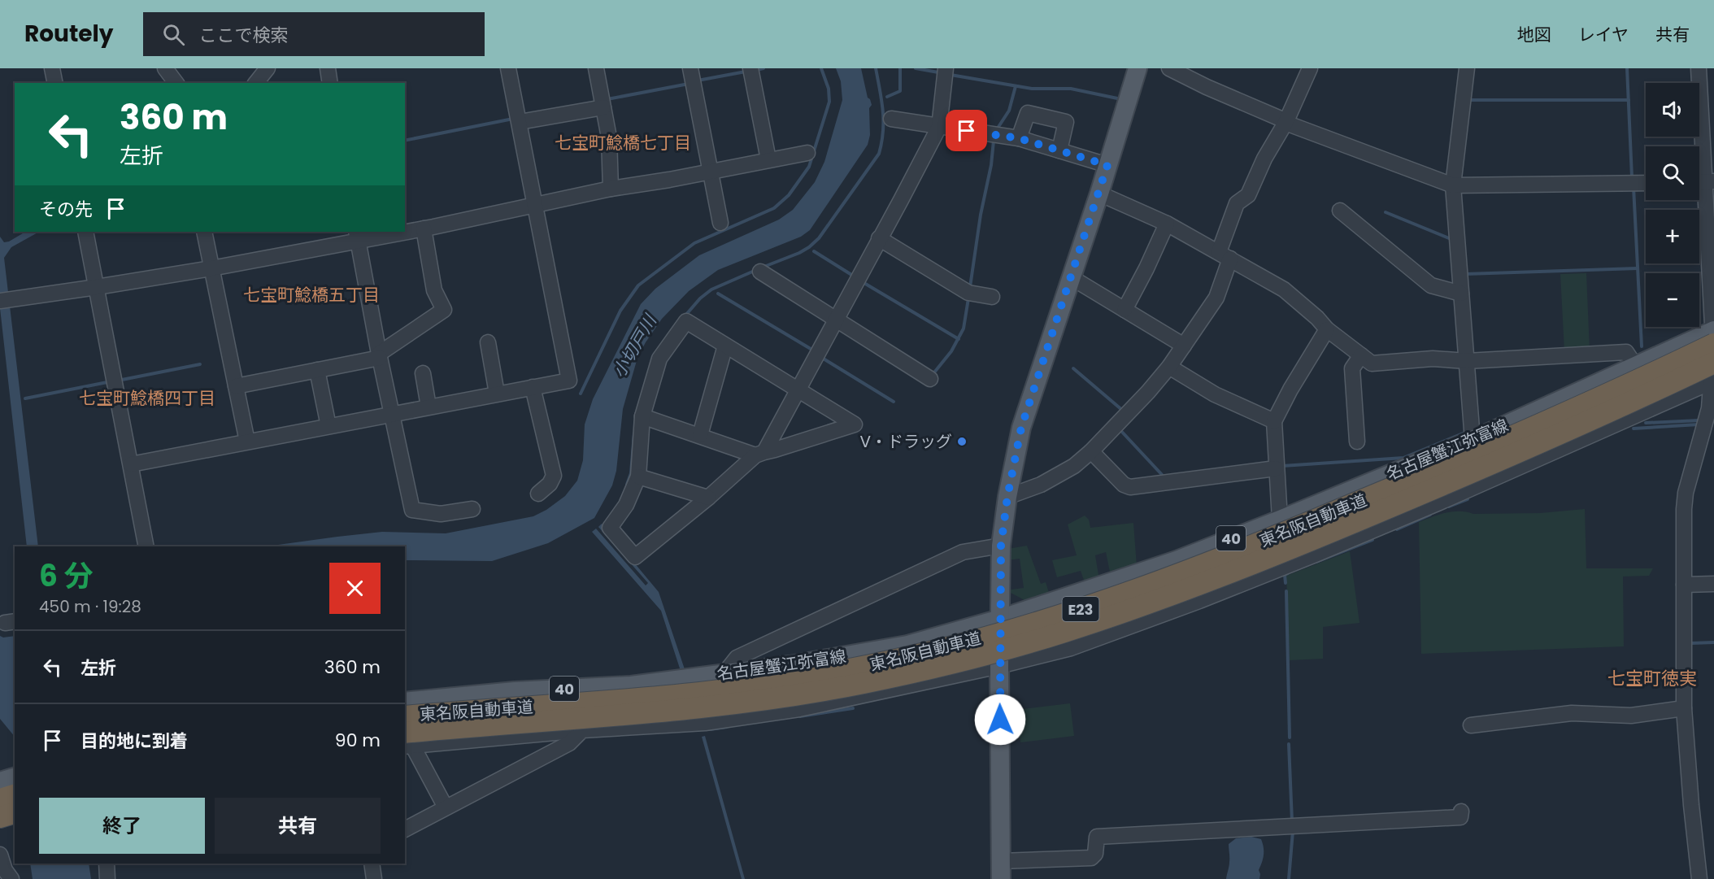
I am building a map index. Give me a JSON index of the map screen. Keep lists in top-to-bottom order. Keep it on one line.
{"streets":{"highway":["東名阪自動車道","E23"],"main road":["名古屋蟹江弥富線","40"]},"crossings":[["名古屋蟹江弥富線","東名阪自動車道"]],"districts":["七宝町鯰橋七丁目","七宝町鯰橋五丁目","七宝町鯰橋四丁目","七宝町徳実"],"water":["小切戸川"],"places":["V・ドラッグ"],"page":{"header":"Routely","search":"ここで検索","nav":["地図","レイヤ","共有"],"map_buttons":["+","−"],"turn":["360 m","左折"],"then":"その先","heading":["6 分","450 m · 19:28"],"list":[{"name":"左折","value":"360 m"},{"name":"目的地に到着","value":"90 m"}],"buttons":["終了","共有"]}}
